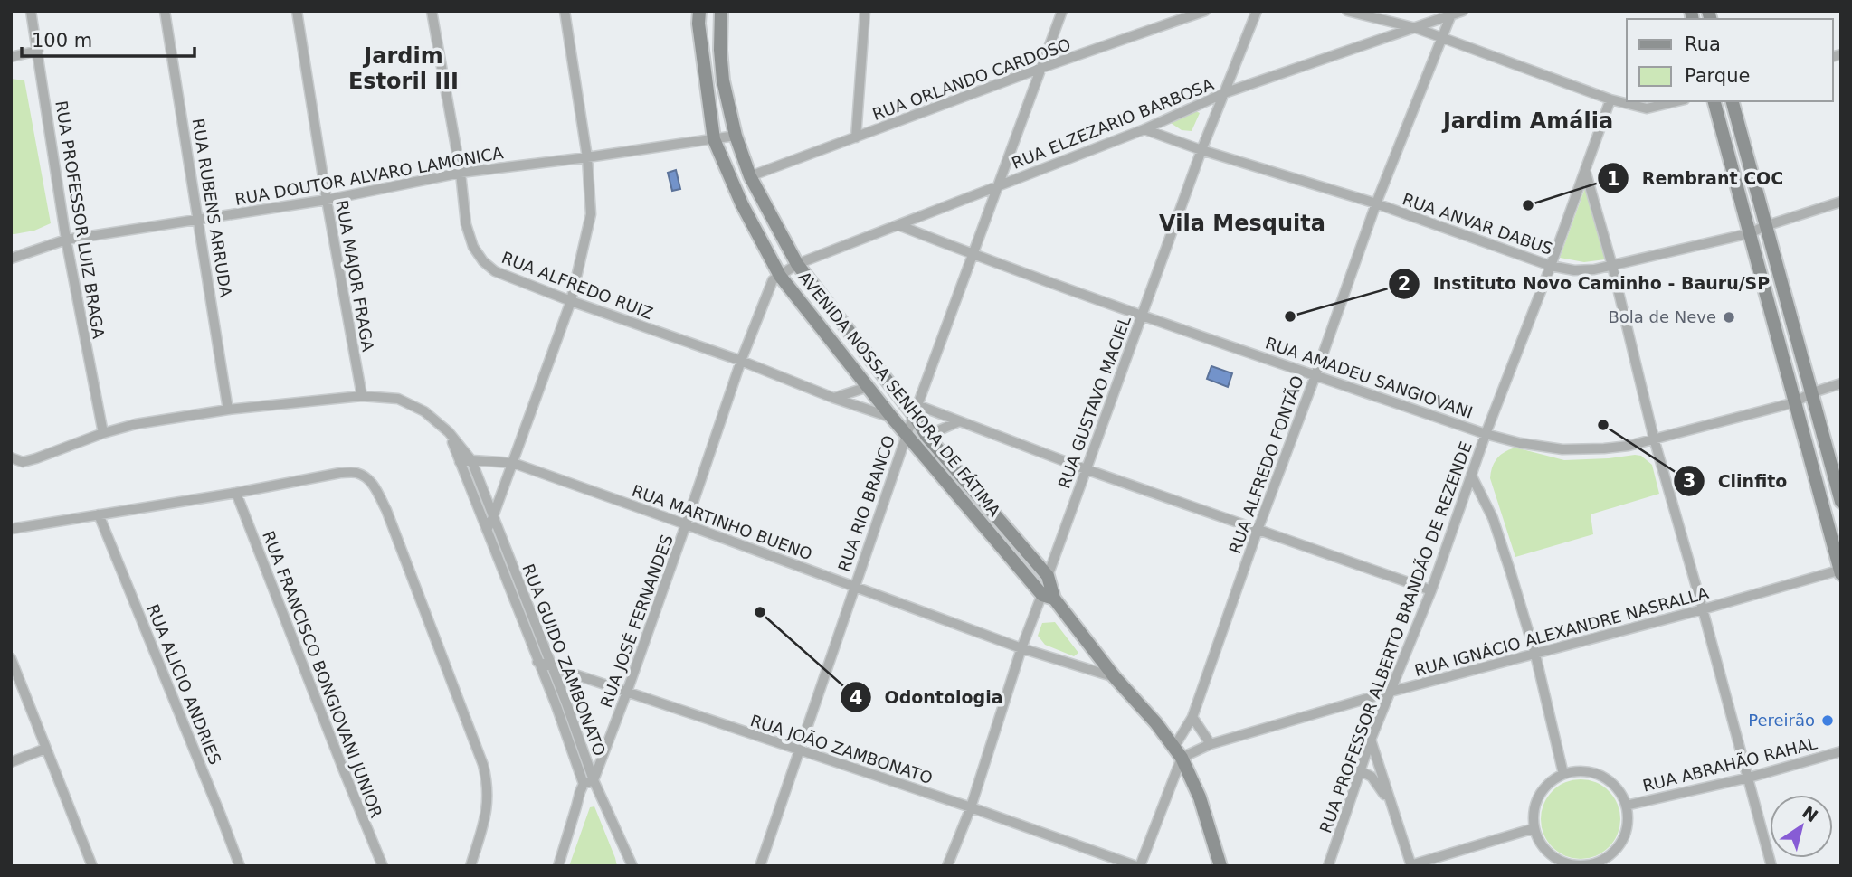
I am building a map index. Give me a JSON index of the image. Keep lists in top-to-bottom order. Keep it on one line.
{"streets":{"street":["RUA ORLANDO CARDOSO","RUA ELZEZARIO BARBOSA","RUA DOUTOR ALVARO LAMONICA","RUA RUBENS ARRUDA","RUA PROFESSOR LUIZ BRAGA","RUA ANVAR DABUS","RUA MAJOR FRAGA","RUA ALFREDO RUIZ","RUA AMADEU SANGIOVANI","AVENIDA NOSSA SENHORA DE FÁTIMA","RUA GUSTAVO MACIEL","RUA ALFREDO FONTÃO","RUA RIO BRANCO","RUA MARTINHO BUENO","RUA JOSÉ FERNANDES","RUA IGNÁCIO ALEXANDRE NASRALLA","RUA PROFESSOR ALBERTO BRANDÃO DE REZENDE","RUA GUIDO ZAMBONATO","RUA FRANCISCO BONGIOVANI JUNIOR","RUA ALICIO ANDRIES","RUA JOÃO ZAMBONATO","RUA ABRAHÃO RAHAL"]},"crossings":[["RUA ORLANDO CARDOSO","AVENIDA NOSSA SENHORA DE FÁTIMA"],["RUA ORLANDO CARDOSO","RUA RIO BRANCO"],["RUA ELZEZARIO BARBOSA","RUA ANVAR DABUS"],["RUA ELZEZARIO BARBOSA","RUA AMADEU SANGIOVANI"],["RUA ELZEZARIO BARBOSA","AVENIDA NOSSA SENHORA DE FÁTIMA"],["RUA ELZEZARIO BARBOSA","RUA GUSTAVO MACIEL"],["RUA ELZEZARIO BARBOSA","RUA ALFREDO FONTÃO"],["RUA ELZEZARIO BARBOSA","RUA RIO BRANCO"],["RUA ELZEZARIO BARBOSA","RUA JOSÉ FERNANDES"],["RUA DOUTOR ALVARO LAMONICA","RUA RUBENS ARRUDA"],["RUA DOUTOR ALVARO LAMONICA","RUA PROFESSOR LUIZ BRAGA"],["RUA DOUTOR ALVARO LAMONICA","RUA MAJOR FRAGA"],["RUA DOUTOR ALVARO LAMONICA","RUA ALFREDO RUIZ"],["RUA DOUTOR ALVARO LAMONICA","AVENIDA NOSSA SENHORA DE FÁTIMA"],["RUA RUBENS ARRUDA","RUA GUIDO ZAMBONATO"],["RUA PROFESSOR LUIZ BRAGA","RUA GUIDO ZAMBONATO"],["RUA ANVAR DABUS","RUA GUSTAVO MACIEL"],["RUA ANVAR DABUS","RUA ALFREDO FONTÃO"],["RUA ANVAR DABUS","RUA PROFESSOR ALBERTO BRANDÃO DE REZENDE"],["RUA MAJOR FRAGA","RUA GUIDO ZAMBONATO"],["RUA ALFREDO RUIZ","AVENIDA NOSSA SENHORA DE FÁTIMA"],["RUA ALFREDO RUIZ","RUA JOSÉ FERNANDES"],["RUA AMADEU SANGIOVANI","RUA GUSTAVO MACIEL"],["RUA AMADEU SANGIOVANI","RUA ALFREDO FONTÃO"],["RUA AMADEU SANGIOVANI","RUA RIO BRANCO"],["RUA AMADEU SANGIOVANI","RUA PROFESSOR ALBERTO BRANDÃO DE REZENDE"],["AVENIDA NOSSA SENHORA DE FÁTIMA","RUA GUSTAVO MACIEL"],["AVENIDA NOSSA SENHORA DE FÁTIMA","RUA ALFREDO FONTÃO"],["AVENIDA NOSSA SENHORA DE FÁTIMA","RUA RIO BRANCO"],["AVENIDA NOSSA SENHORA DE FÁTIMA","RUA MARTINHO BUENO"],["AVENIDA NOSSA SENHORA DE FÁTIMA","RUA JOSÉ FERNANDES"],["AVENIDA NOSSA SENHORA DE FÁTIMA","RUA IGNÁCIO ALEXANDRE NASRALLA"],["RUA ALFREDO FONTÃO","RUA IGNÁCIO ALEXANDRE NASRALLA"],["RUA ALFREDO FONTÃO","RUA JOÃO ZAMBONATO"],["RUA RIO BRANCO","RUA MARTINHO BUENO"],["RUA RIO BRANCO","RUA JOÃO ZAMBONATO"],["RUA MARTINHO BUENO","RUA JOSÉ FERNANDES"],["RUA MARTINHO BUENO","RUA GUIDO ZAMBONATO"],["RUA JOSÉ FERNANDES","RUA GUIDO ZAMBONATO"],["RUA JOSÉ FERNANDES","RUA JOÃO ZAMBONATO"],["RUA IGNÁCIO ALEXANDRE NASRALLA","RUA PROFESSOR ALBERTO BRANDÃO DE REZENDE"],["RUA GUIDO ZAMBONATO","RUA JOÃO ZAMBONATO"]],"districts":["Jardim Estoril III","Jardim Amália","Vila Mesquita"],"places":["Rembrant COC","Instituto Novo Caminho - Bauru/SP","Bola de Neve","Clinfito","Odontologia","Pereirão"],"legend":["Rua","Parque"],"scale_bar":"100 m","north":"top right"}
